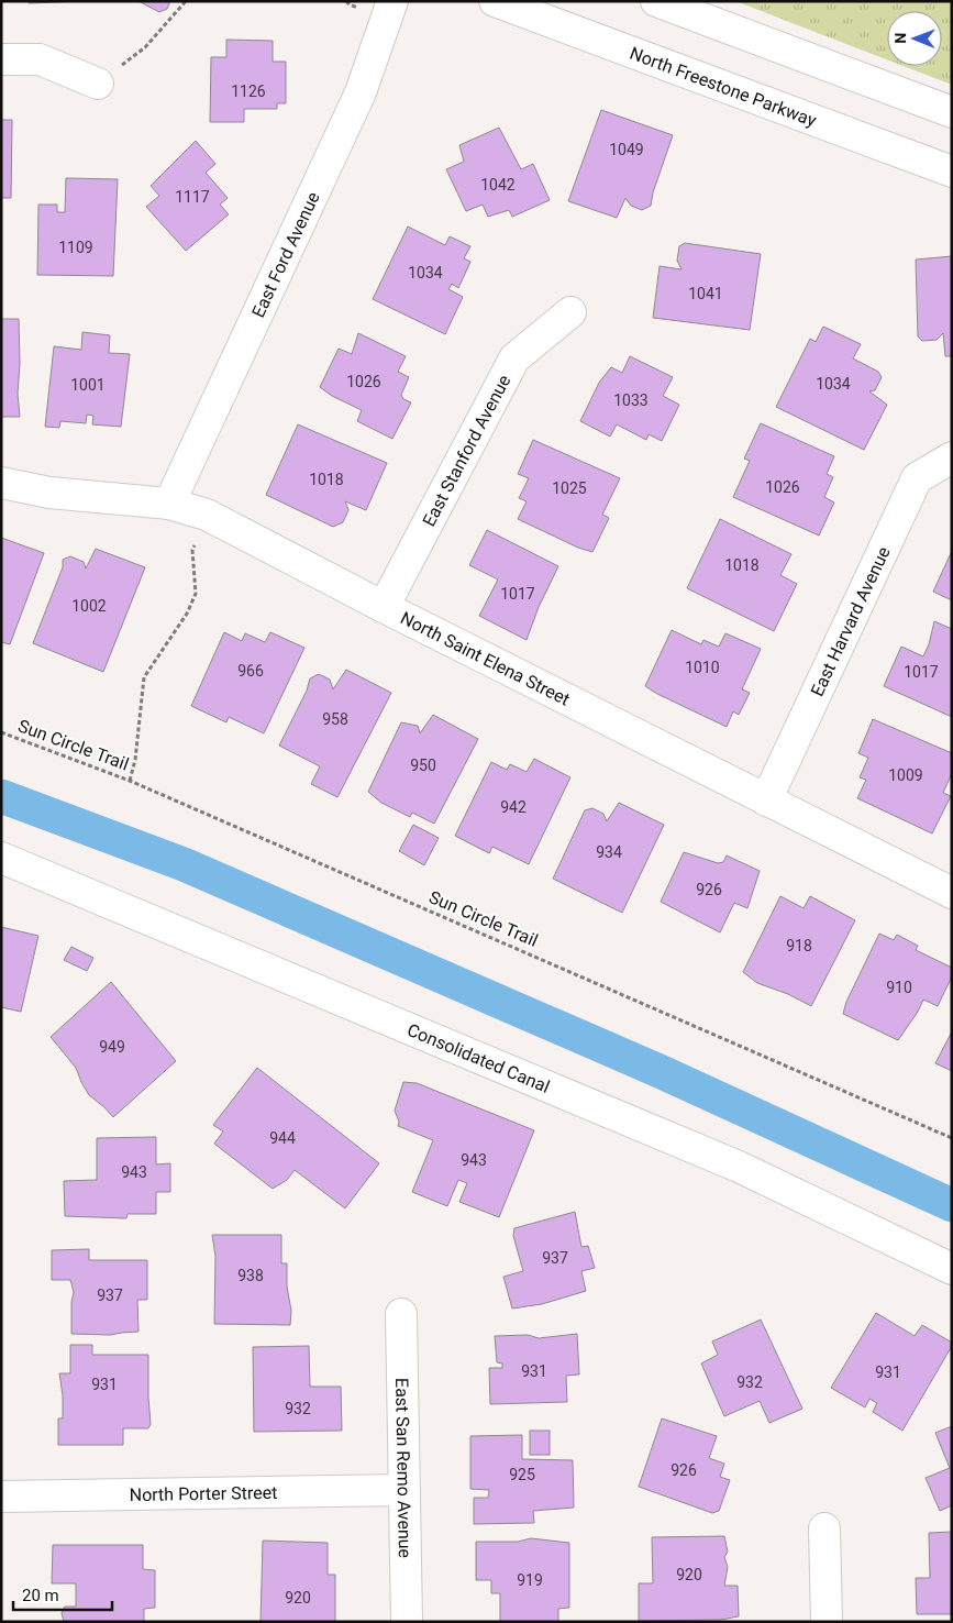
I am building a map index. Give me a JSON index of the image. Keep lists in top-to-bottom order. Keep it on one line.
{"streets":{"street":["North Freestone Parkway","East Ford Avenue","East Stanford Avenue","East Harvard Avenue","North Saint Elena Street","Consolidated Canal","East San Remo Avenue","North Porter Street"],"path":["Sun Circle Trail"]},"crossings":[["East Ford Avenue","North Saint Elena Street"],["East Stanford Avenue","North Saint Elena Street"],["East Harvard Avenue","North Saint Elena Street"],["East San Remo Avenue","North Porter Street"]],"house_numbers":["1126","1049","1042","1117","1109","1034","1041","1026","1034","1001","1033","1018","1026","1025","1018","1017","1002","1010","966","1017","958","950","1009","942","934","926","918","910","949","944","943","943","937","938","937","931","931","932","931","932","926","925","920","919","920"],"scale_bar":"20 m","north":"left"}
